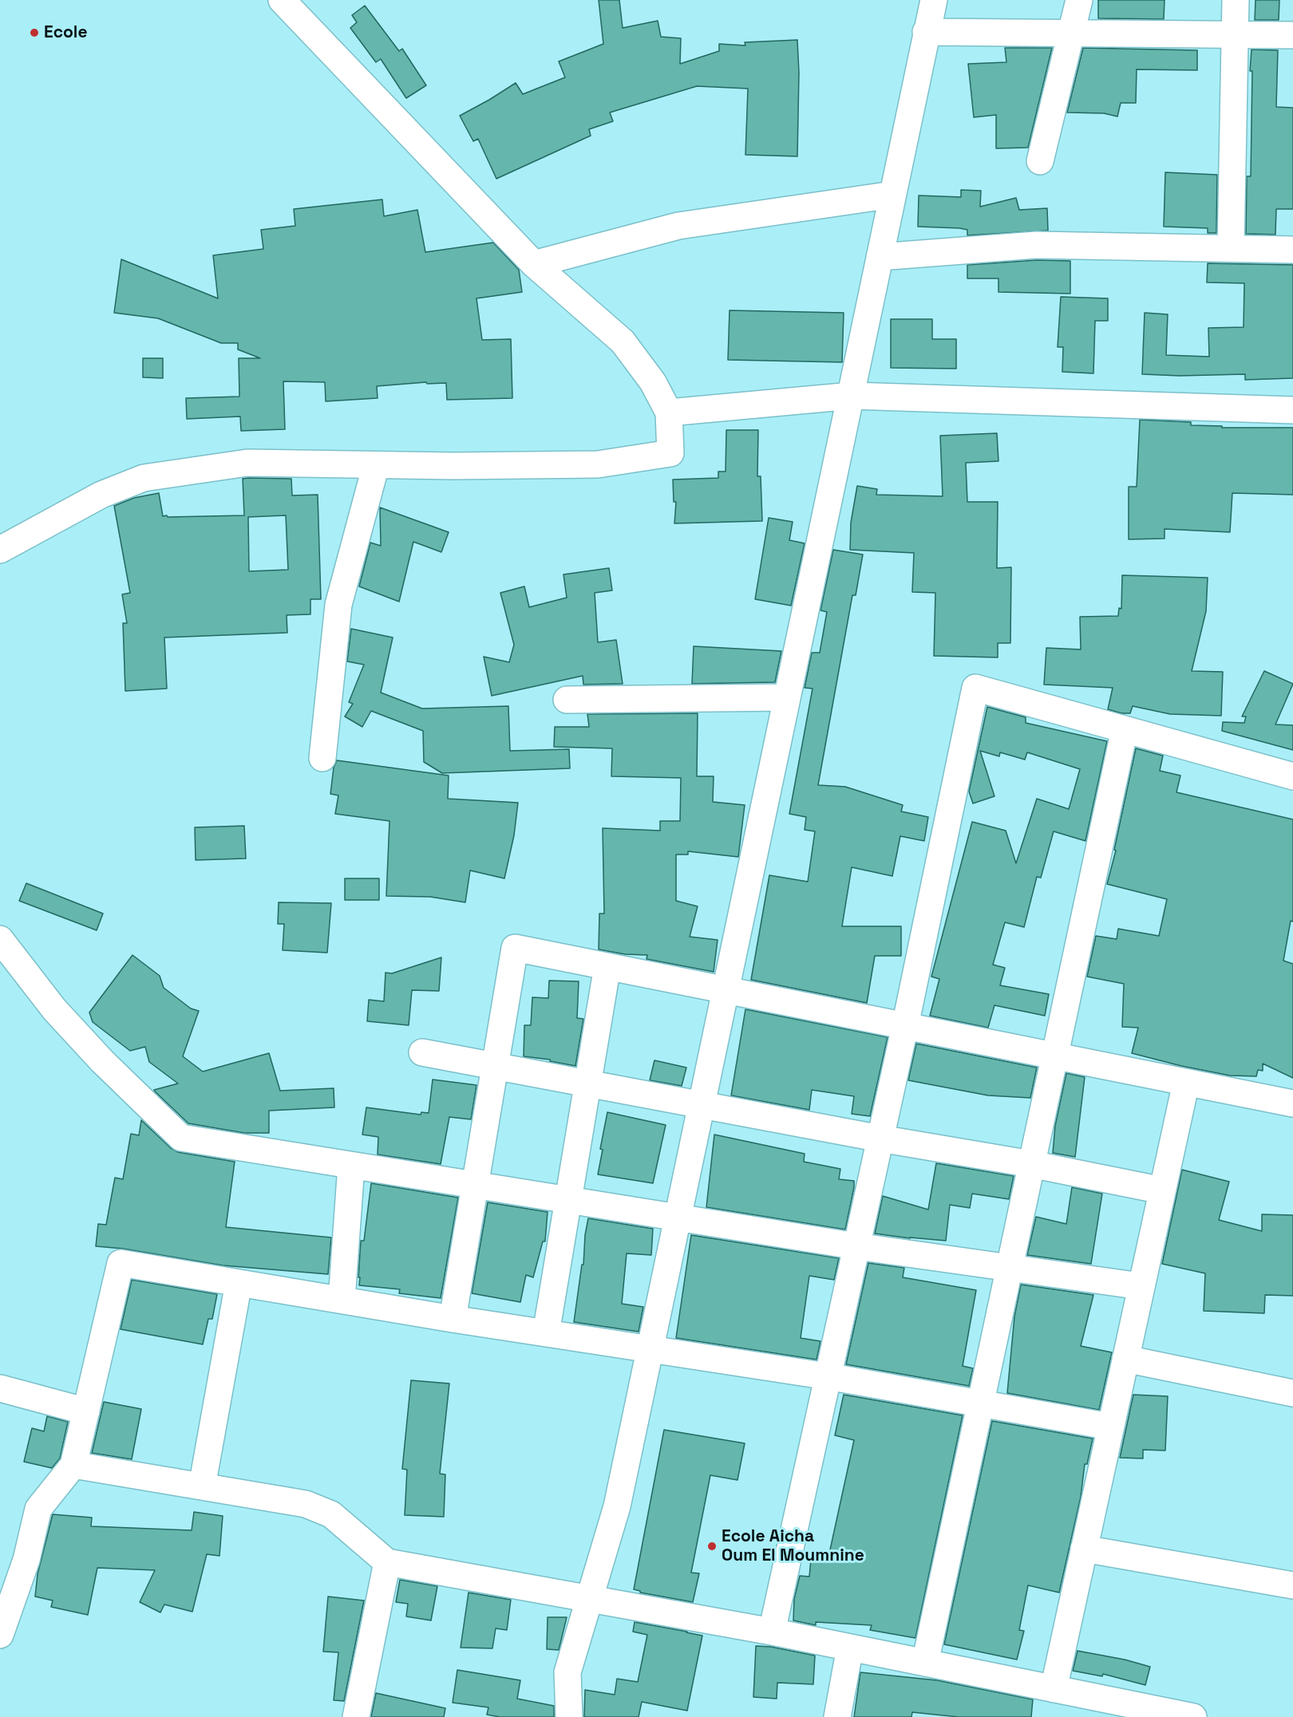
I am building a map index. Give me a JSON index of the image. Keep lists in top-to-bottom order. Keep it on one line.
{"places":["Ecole","Ecole Aicha Oum El Moumnine"]}
